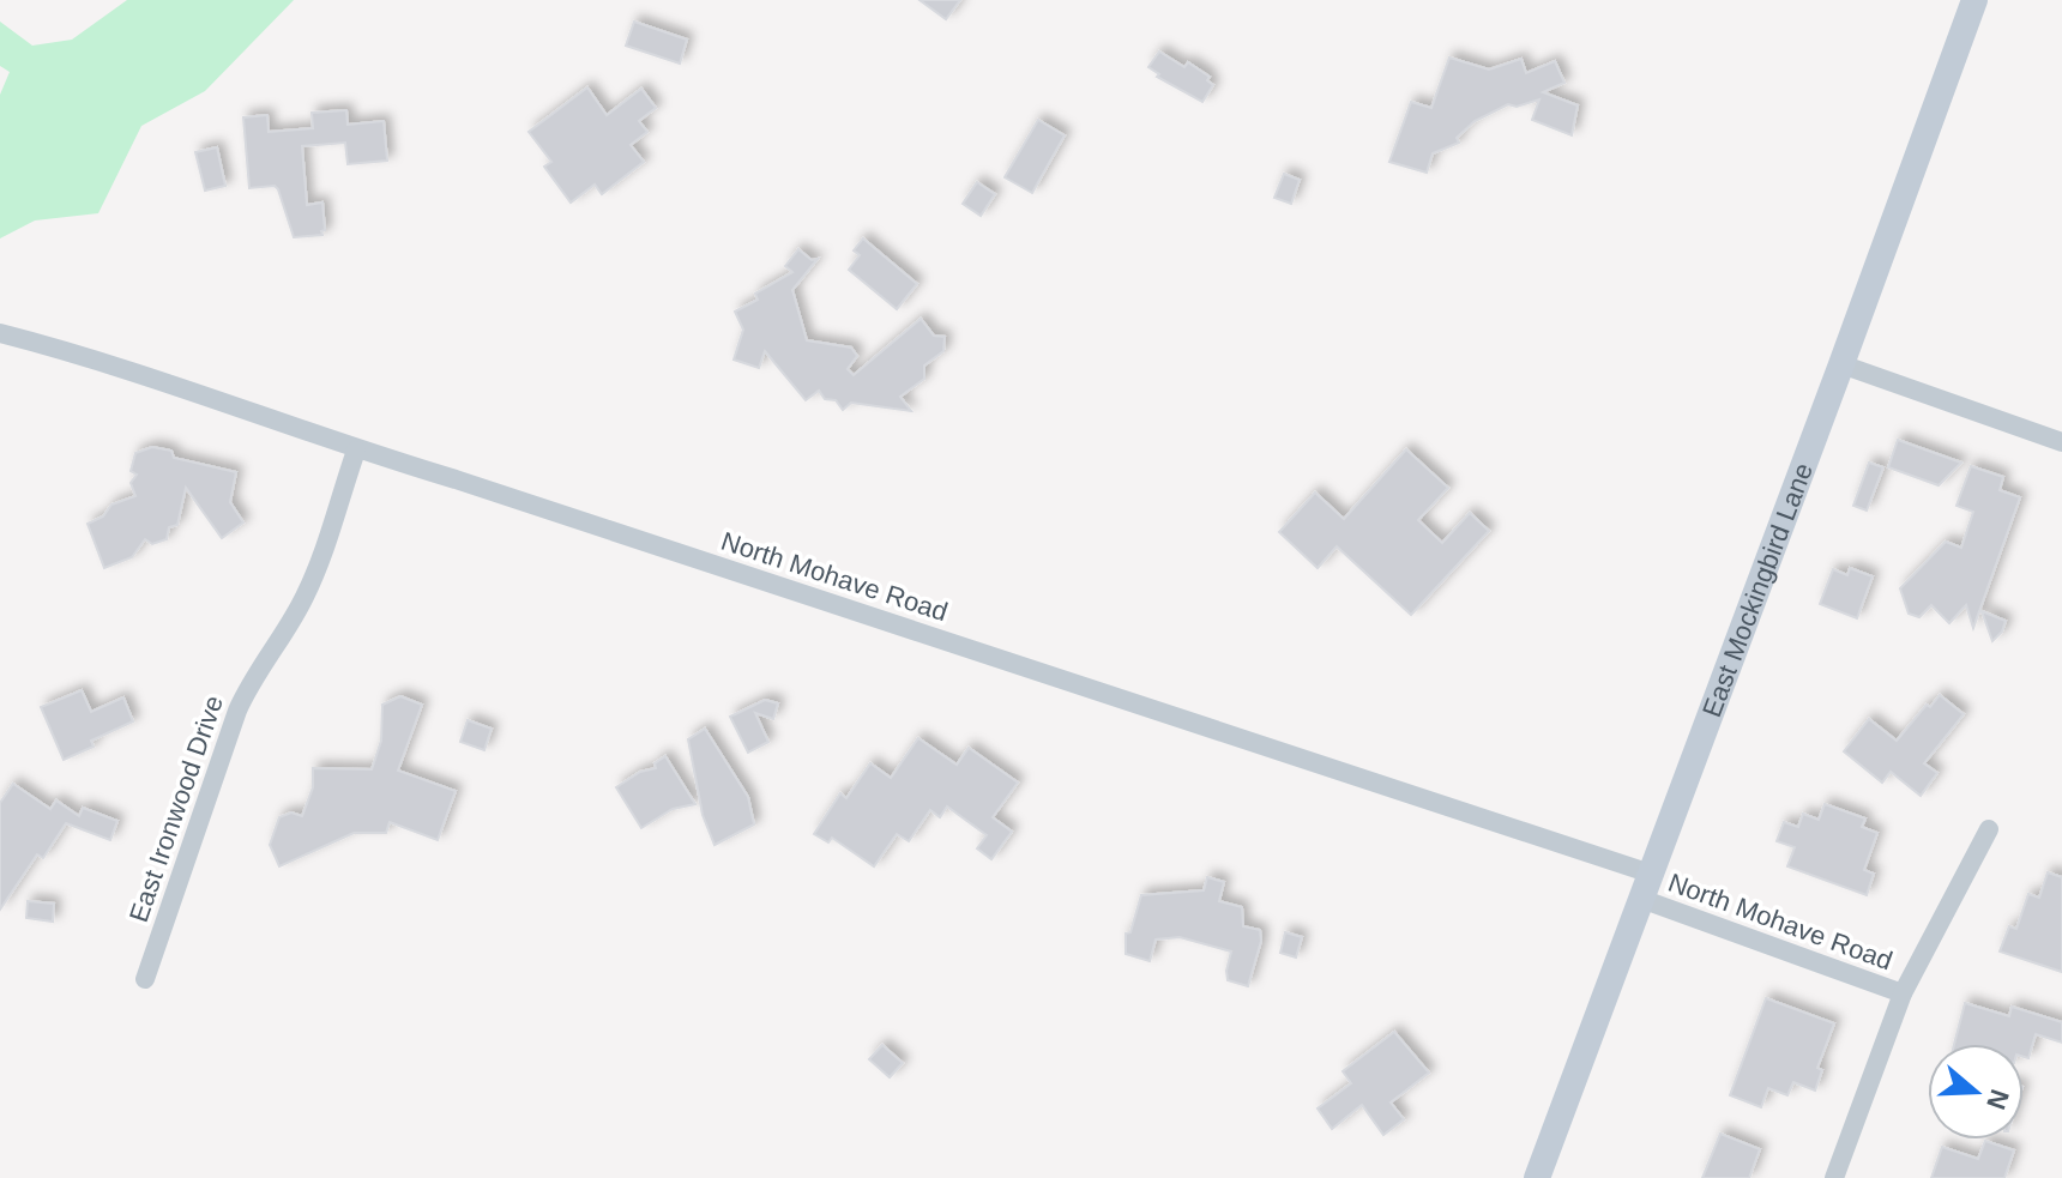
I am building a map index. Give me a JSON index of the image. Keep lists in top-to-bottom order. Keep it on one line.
{"streets":{"street":["North Mohave Road","East Mockingbird Lane","East Ironwood Drive"]},"crossings":[["North Mohave Road","East Mockingbird Lane"],["North Mohave Road","East Ironwood Drive"]],"north":"right"}
